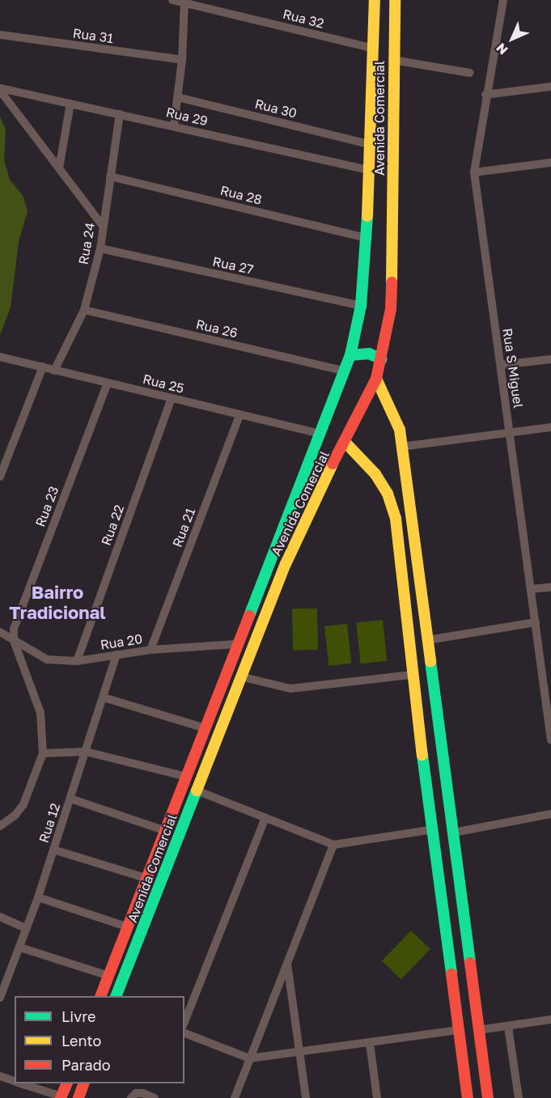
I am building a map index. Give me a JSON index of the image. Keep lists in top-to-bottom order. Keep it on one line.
{"streets":{"street":["Rua 32","Rua 31","Rua 30","Rua 29","Avenida Comercial","Rua 28","Rua 24","Rua 27","Rua 26","Rua S Miguel","Rua 25","Rua 23","Rua 22","Rua 21","Rua 20","Rua 12"]},"crossings":[["Rua 32","Avenida Comercial"],["Rua 30","Avenida Comercial"],["Rua 29","Avenida Comercial"],["Rua 29","Rua 24"],["Avenida Comercial","Rua 28"],["Avenida Comercial","Rua 27"],["Avenida Comercial","Rua 26"],["Avenida Comercial","Rua 25"],["Avenida Comercial","Rua 20"],["Rua 28","Rua 24"],["Rua 24","Rua 27"],["Rua 24","Rua 26"],["Rua 24","Rua 25"],["Rua 25","Rua 23"],["Rua 25","Rua 22"],["Rua 25","Rua 21"],["Rua 23","Rua 20"],["Rua 22","Rua 20"],["Rua 21","Rua 20"],["Rua 20","Rua 12"]],"districts":["Bairro Tradicional"],"legend":["Livre","Lento","Parado"],"north":"bottom left"}
